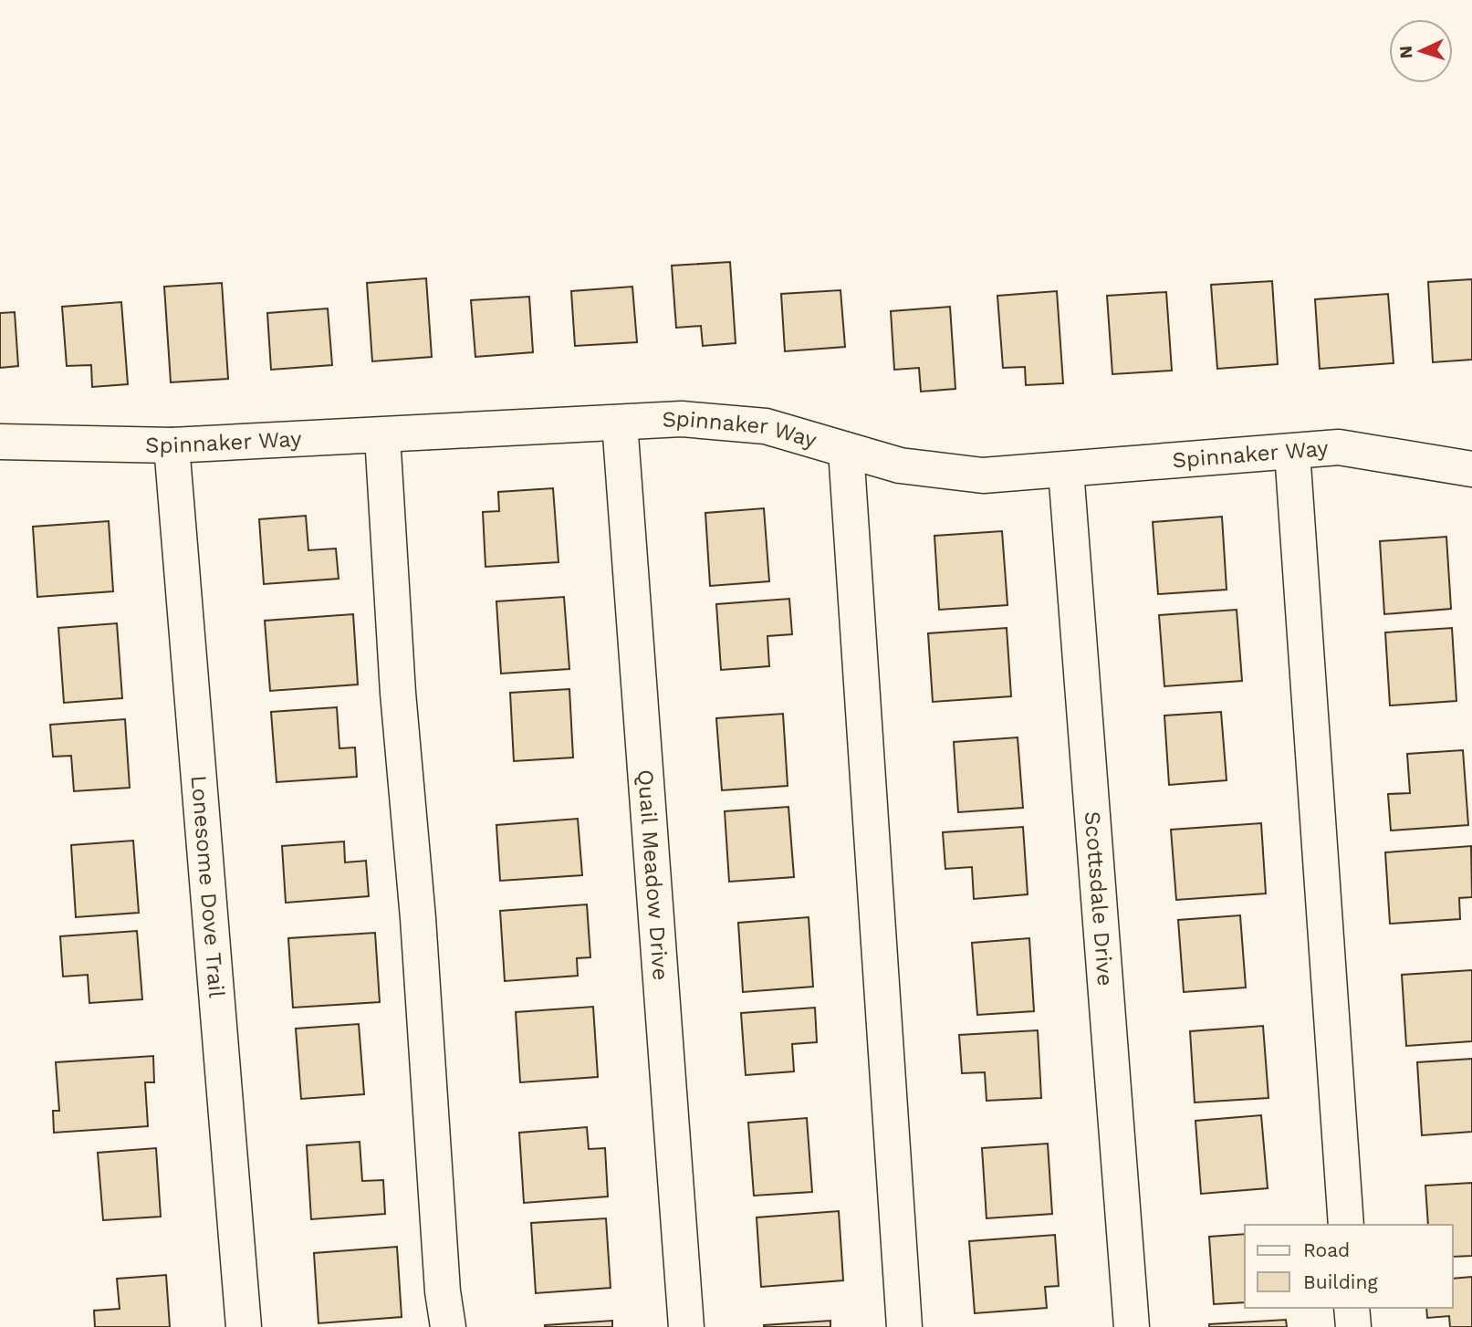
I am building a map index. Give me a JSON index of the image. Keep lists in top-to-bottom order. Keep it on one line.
{"streets":{"street":["Spinnaker Way","Quail Meadow Drive","Lonesome Dove Trail","Scottsdale Drive"]},"crossings":[["Spinnaker Way","Quail Meadow Drive"],["Spinnaker Way","Lonesome Dove Trail"],["Spinnaker Way","Scottsdale Drive"]],"legend":["Road","Building"],"north":"left"}
